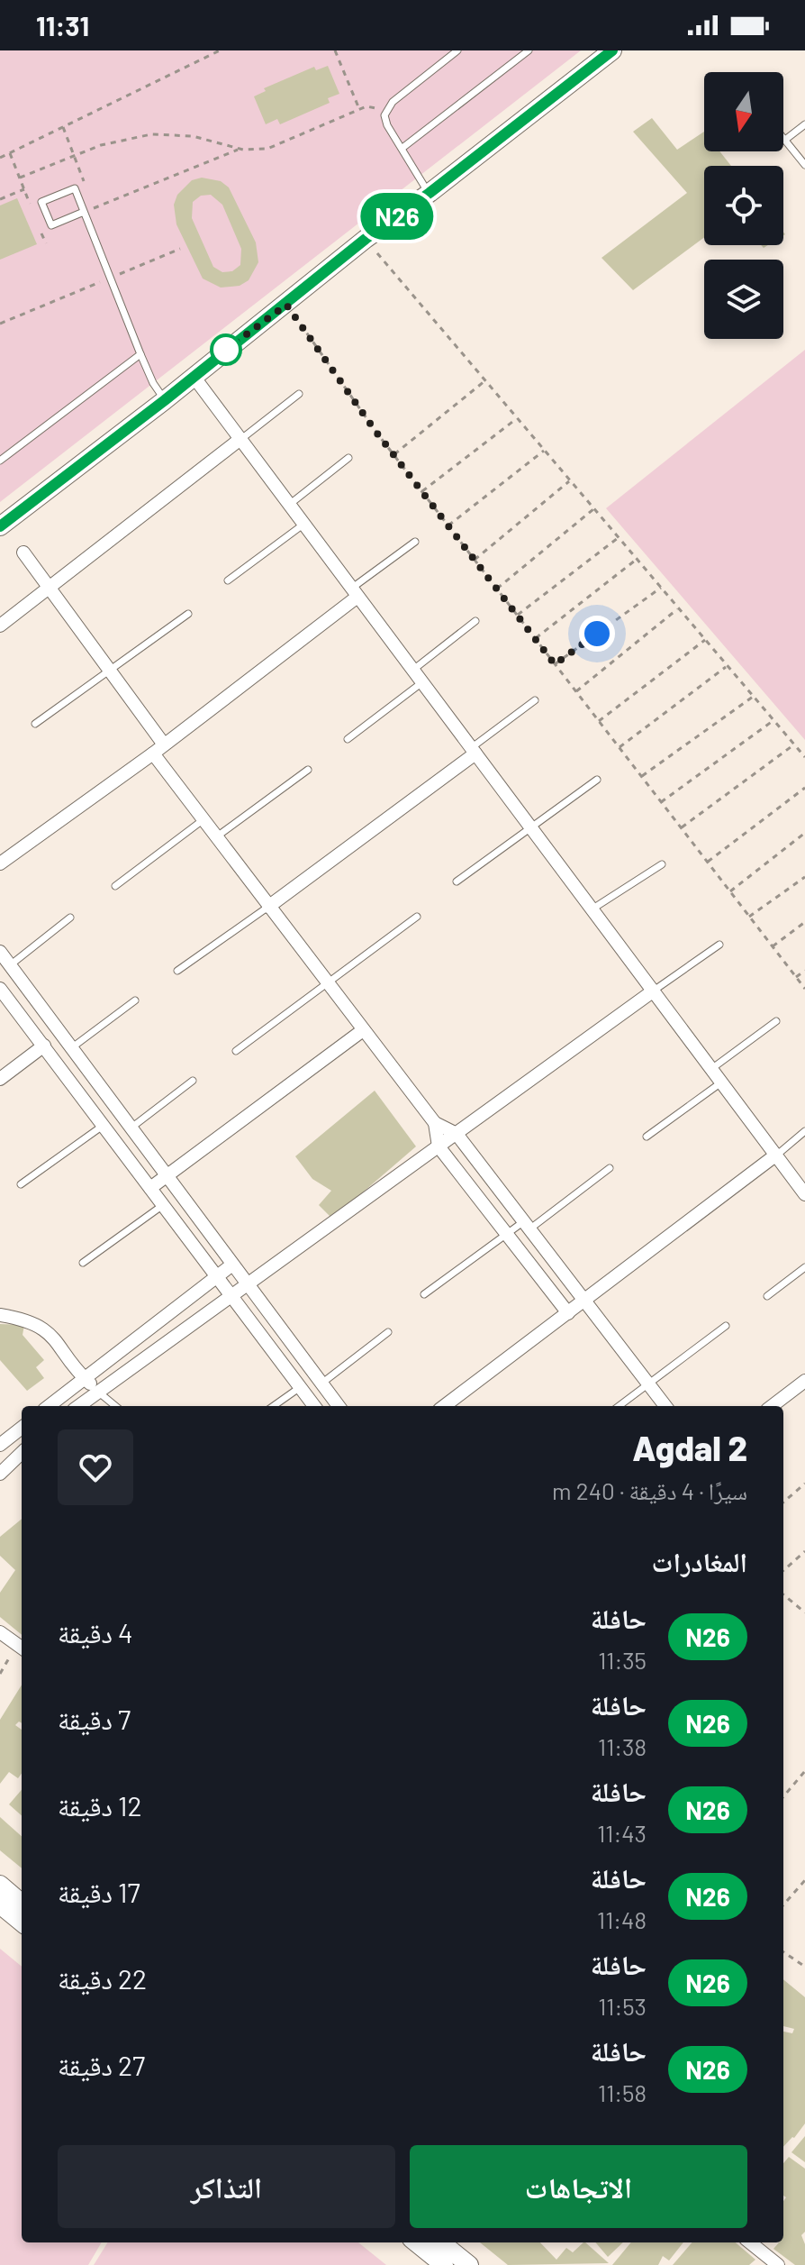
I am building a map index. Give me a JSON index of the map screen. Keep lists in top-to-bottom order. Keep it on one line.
{"lines":["bus line N26"],"north":"bottom","page":{"status":"11:31","on_map":"N26","heading":[["Agdal 2","سيرًا · 4 دقيقة · 240 m"],"المغادرات"],"list":[{"mark":"N26","name":"حافلة","note":"11:35","value":"4 دقيقة"},{"mark":"N26","name":"حافلة","note":"11:38","value":"7 دقيقة"},{"mark":"N26","name":"حافلة","note":"11:43","value":"12 دقيقة"},{"mark":"N26","name":"حافلة","note":"11:48","value":"17 دقيقة"},{"mark":"N26","name":"حافلة","note":"11:53","value":"22 دقيقة"},{"mark":"N26","name":"حافلة","note":"11:58","value":"27 دقيقة"}],"buttons":["الاتجاهات","التذاكر"]}}
